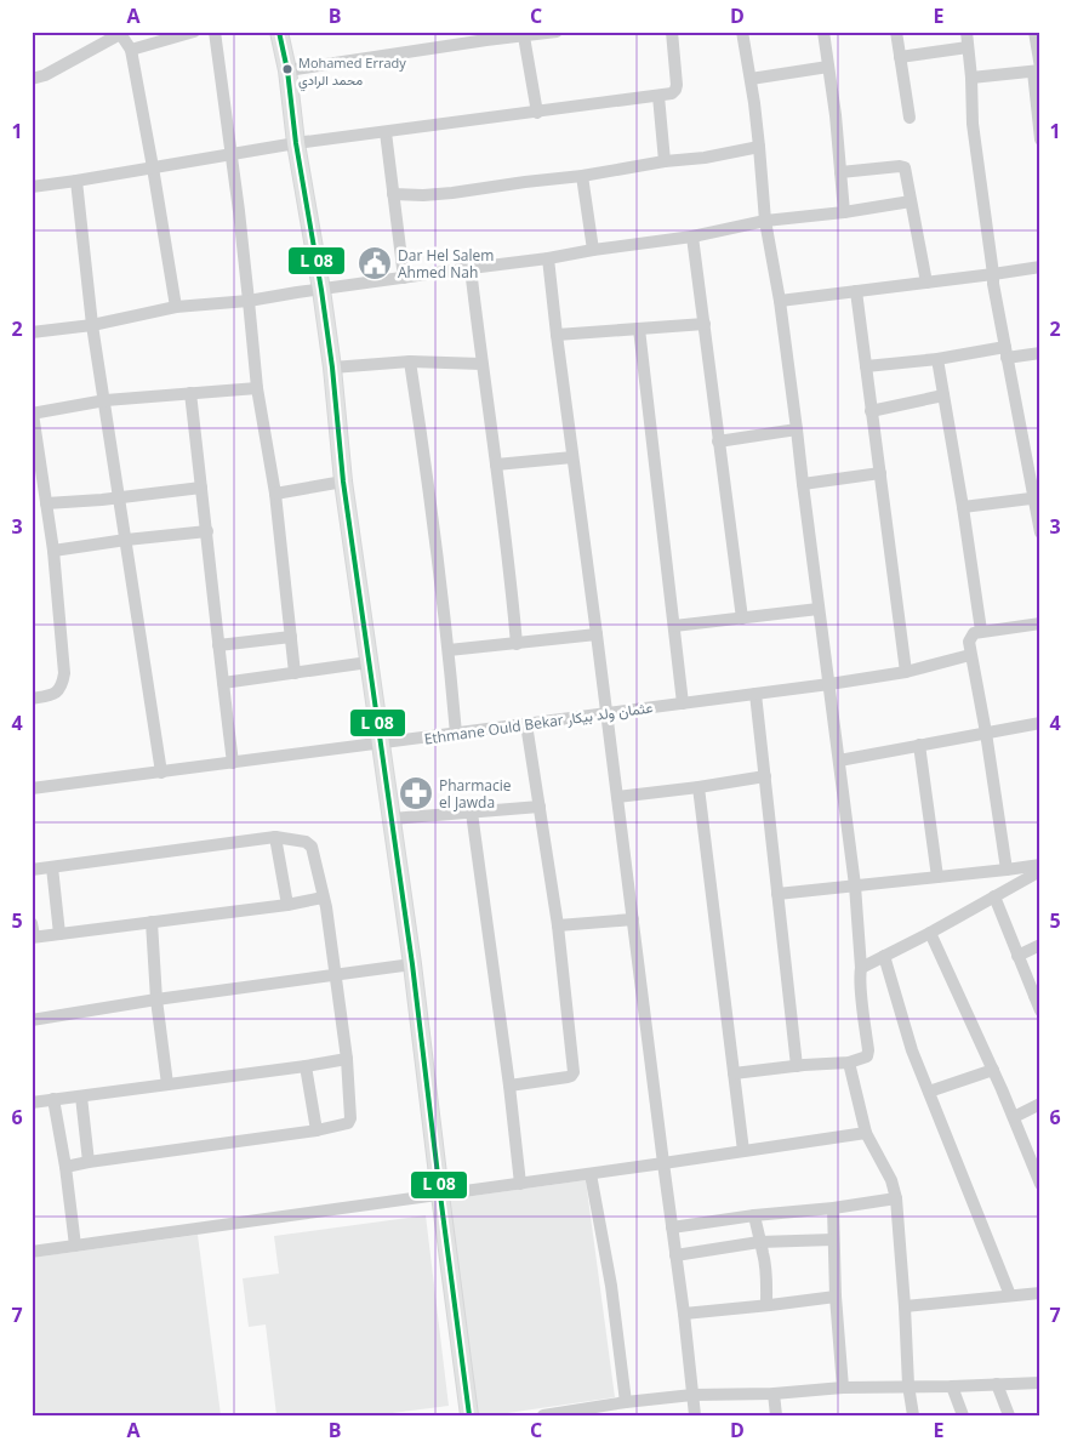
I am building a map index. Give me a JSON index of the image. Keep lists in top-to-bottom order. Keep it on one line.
{"streets":{"street":["Ethmane Ould Bekar عثمان ولد بيكار"]},"places":{"other":["Mohamed Errady محمد الرادي"],"public building":["Dar Hel Salem Ahmed Nah"],"pharmacy":["Pharmacie el Jawda"]},"grid":{"columns":["A","B","C","D","E"],"rows":["1","2","3","4","5","6","7"]}}
